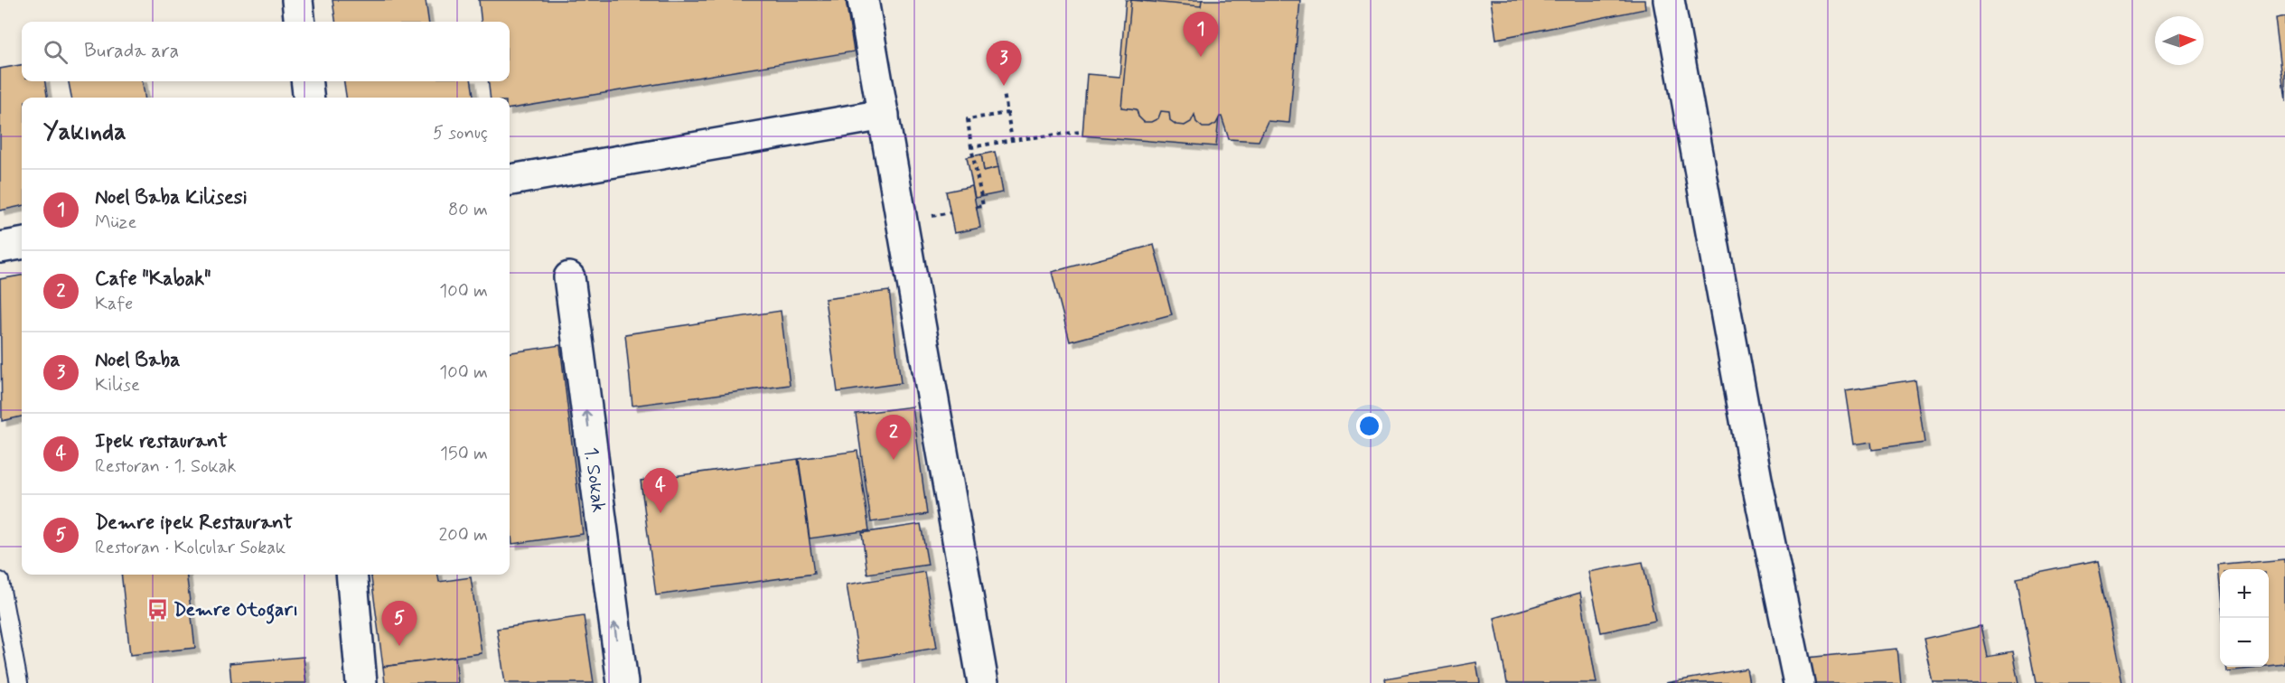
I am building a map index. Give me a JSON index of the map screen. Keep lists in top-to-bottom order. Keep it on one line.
{"streets":{"street":["1. Sokak"]},"one_way":["1. Sokak"],"places":{"bus stop":["Demre Otogarı"]},"north":"right","page":{"pins":["1","3","2","4","5"],"search":"Burada ara","heading":["Yakında","5 sonuç"],"list":[{"mark":"1","name":"Noel Baba Kilisesi","note":"Müze","value":"80 m"},{"mark":"2","name":"Cafe \"Kabak\"","note":"Kafe","value":"100 m"},{"mark":"3","name":"Noel Baba","note":"Kilise","value":"100 m"},{"mark":"4","name":"Ipek restaurant","note":"Restoran · 1. Sokak","value":"150 m"},{"mark":"5","name":"Demre ipek Restaurant","note":"Restoran · Kolcular Sokak","value":"200 m"}],"map_buttons":["+","−"]}}
